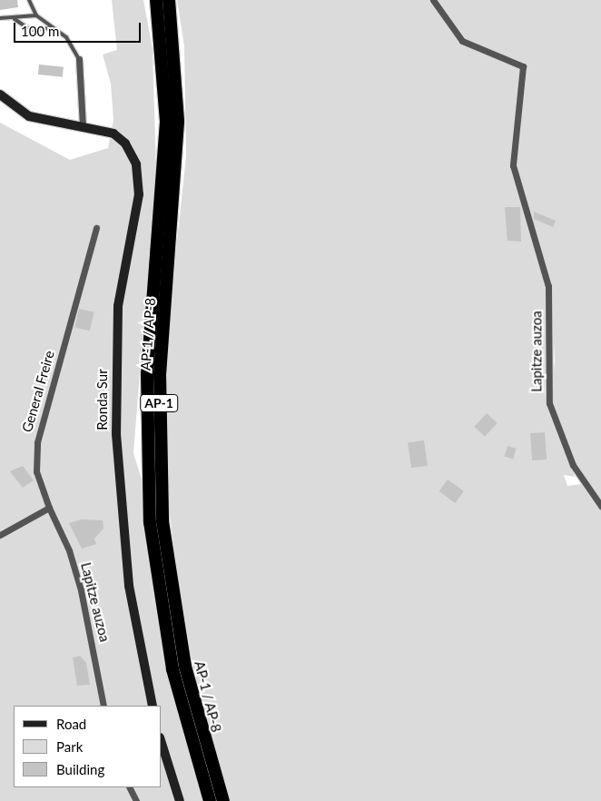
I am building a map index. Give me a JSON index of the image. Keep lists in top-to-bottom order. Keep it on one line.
{"streets":{"highway":["AP-1 / AP-8","AP-1"],"main road":["Ronda Sur"],"street":["Lapitze auzoa","General Freire"]},"crossings":[["Lapitze auzoa","General Freire"]],"legend":["Road","Park","Building"],"scale_bar":"100 m"}
